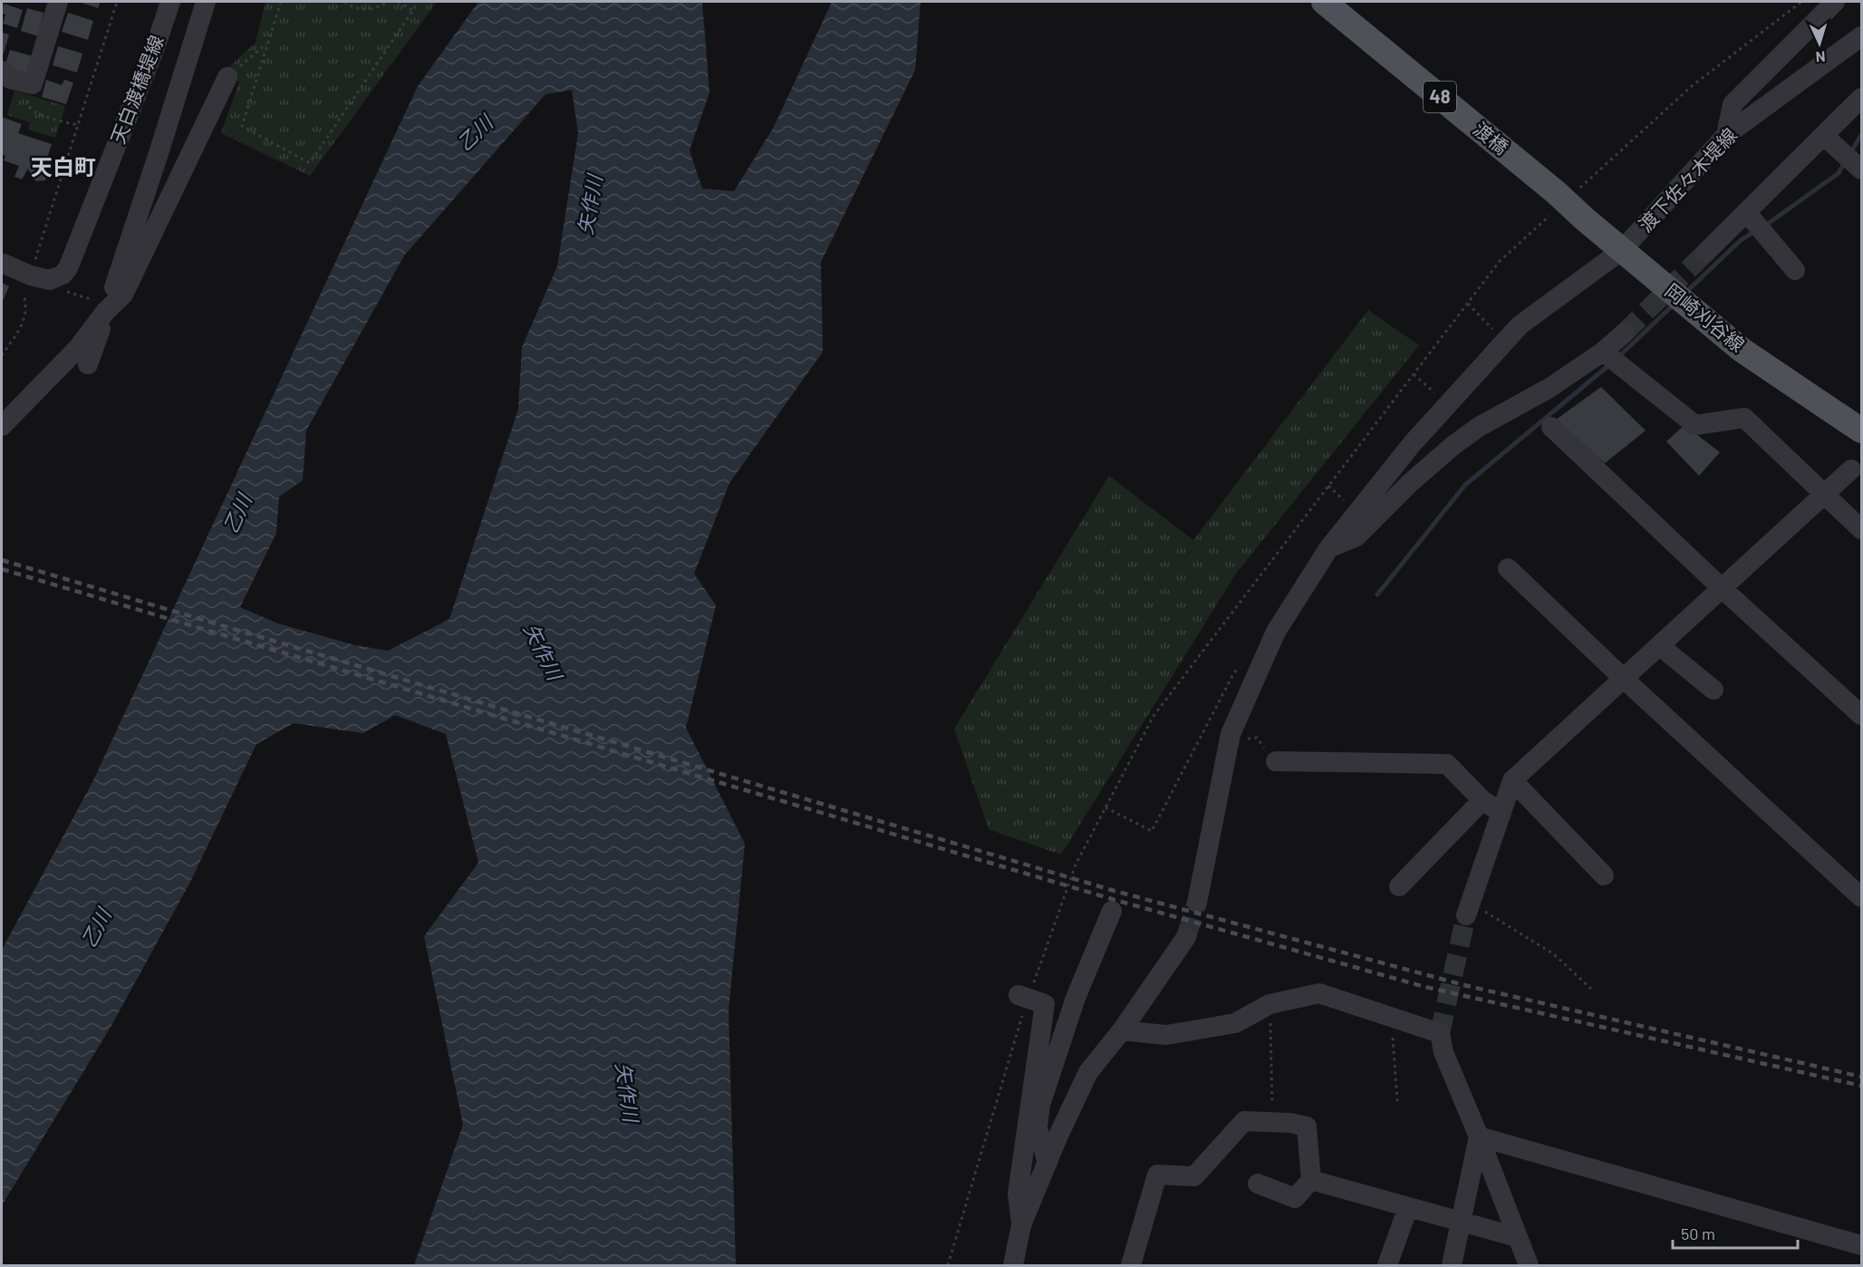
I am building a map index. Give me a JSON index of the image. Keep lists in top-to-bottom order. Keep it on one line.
{"streets":{"main road":["48","渡橋","岡崎刈谷線"],"street":["天白渡橋堤線","渡下佐々木堤線"]},"crossings":[["渡橋","岡崎刈谷線"],["渡下佐々木堤線","岡崎刈谷線"]],"districts":["天白町"],"water":["乙川","矢作川"],"scale_bar":"50 m","north":"bottom"}
